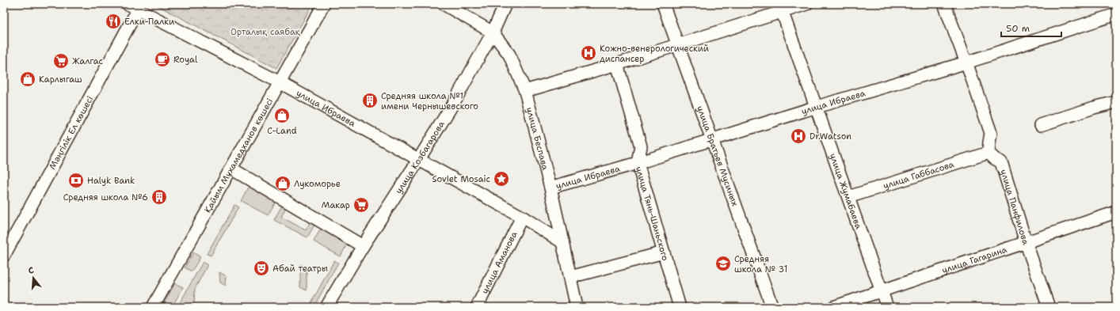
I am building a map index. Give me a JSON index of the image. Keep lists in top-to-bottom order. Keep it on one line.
{"streets":{"street":["улица Ибраева","Мәңгілік Ел көшесі","улица Беспава","улица Братьев Мусиных","Қайым Мұхамедханов көшесі","улица Козбагарова","улица Габбасова","улица Жумабаева","улица Панфилова","улица Тянь-Шаньского","улица Гагарина","улица Аманова"]},"crossings":[["улица Ибраева","Мәңгілік Ел көшесі"],["улица Ибраева","улица Беспава"],["улица Ибраева","улица Братьев Мусиных"],["улица Ибраева","Қайым Мұхамедханов көшесі"],["улица Ибраева","улица Козбагарова"],["улица Ибраева","улица Жумабаева"],["улица Ибраева","улица Тянь-Шаньского"],["улица Ибраева","улица Аманова"],["улица Беспава","улица Козбагарова"],["улица Габбасова","улица Жумабаева"],["улица Габбасова","улица Панфилова"],["улица Жумабаева","улица Гагарина"],["улица Панфилова","улица Гагарина"]],"parks":["Орталық саябақ"],"places":{"restaurant":["Елки-Палки"],"hospital":["Кожно-венерологический диспансер","Dr.Watson"],"cafe":["Royal"],"supermarket":["Жалгас","Макар"],"shop":["Карлыгаш","C-Land","Лукоморье"],"building":["Средняя школа №1 имени Чернышевского","Средняя школа №6"],"place":["Soviet Mosaic"],"bank":["Halyk Bank"],"school or university":["Средняя школа № 31"],"theatre":["Абай театры"]},"scale_bar":"50 m","north":"top"}
